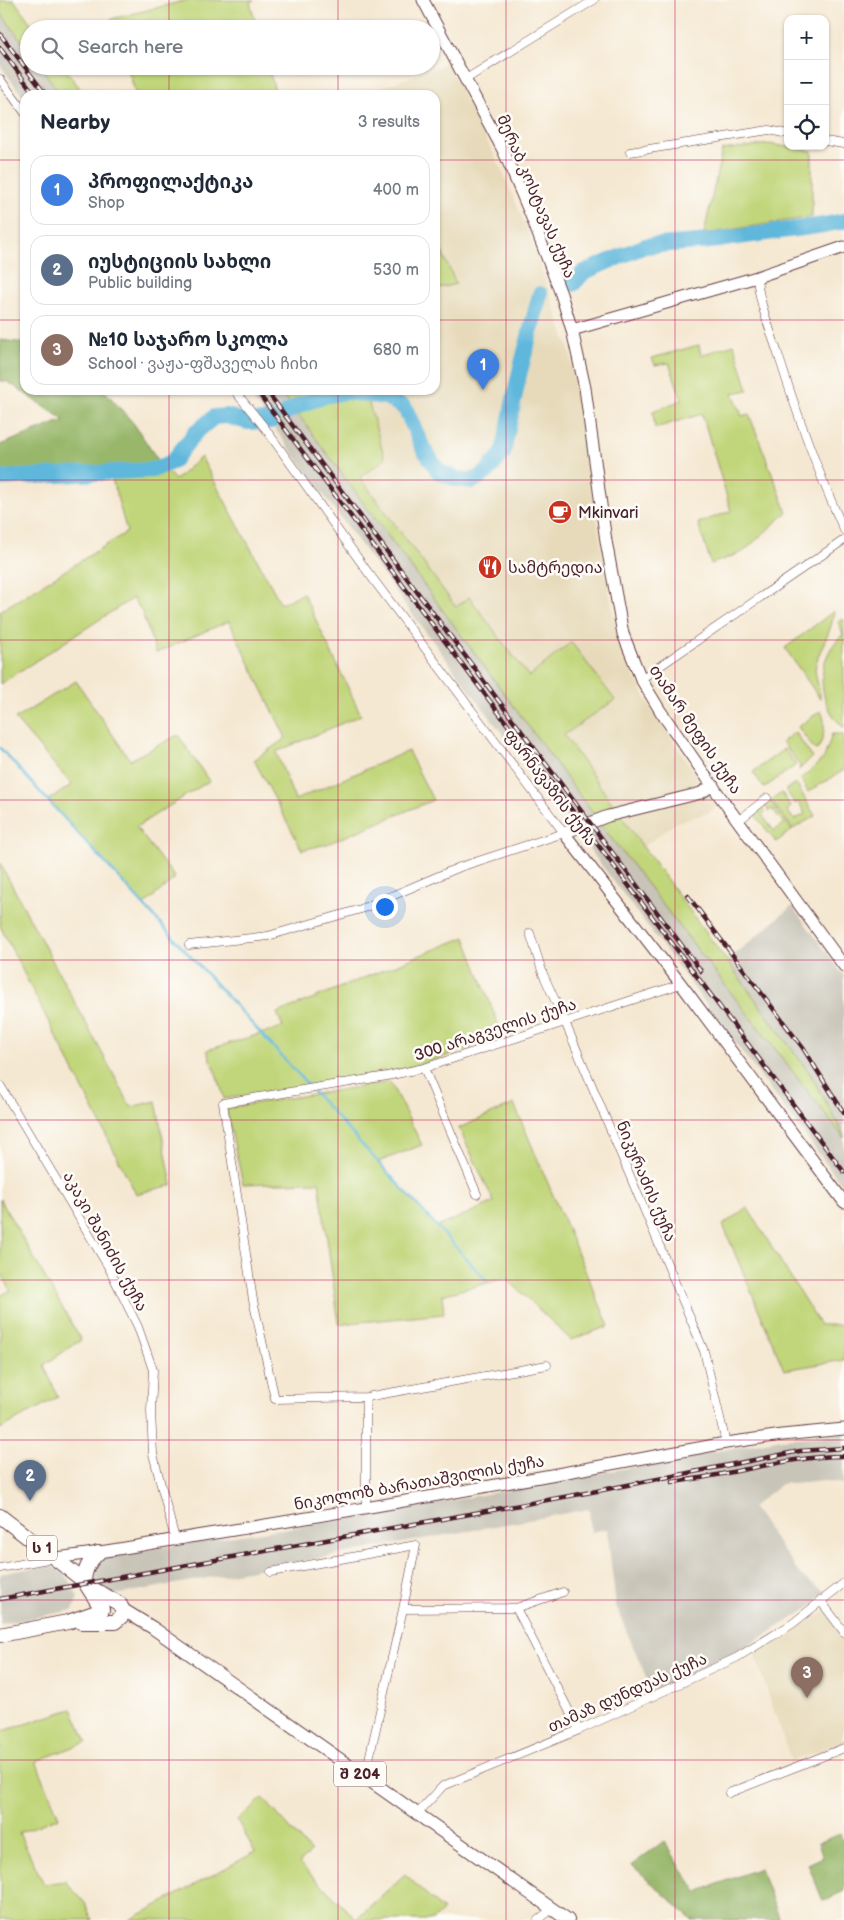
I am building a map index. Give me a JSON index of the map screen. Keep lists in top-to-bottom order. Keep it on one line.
{"streets":{"highway":["ს 1"],"main road":["შ 204"],"street":["მერაბ კოსტავას ქუჩა","თამარ მეფის ქუჩა","ფარნავაზის ქუჩა","300 არაგველის ქუჩა","ნიკურაძის ქუჩა","აკაკი შანიძის ქუჩა","ნიკოლოზ ბარათაშვილის ქუჩა","თამაზ დუნდუას ქუჩა"]},"crossings":[["მერაბ კოსტავას ქუჩა","თამარ მეფის ქუჩა"],["ფარნავაზის ქუჩა","300 არაგველის ქუჩა"],["300 არაგველის ქუჩა","ნიკურაძის ქუჩა"],["ნიკურაძის ქუჩა","ნიკოლოზ ბარათაშვილის ქუჩა"],["აკაკი შანიძის ქუჩა","ნიკოლოზ ბარათაშვილის ქუჩა"],["ნიკოლოზ ბარათაშვილის ქუჩა","ს 1"],["ს 1","შ 204"],["თამაზ დუნდუას ქუჩა","შ 204"]],"places":{"cafe":["Mkinvari"],"restaurant":["სამტრედია"]},"page":{"map_buttons":["+","−"],"search":"Search here","heading":["Nearby","3 results"],"list":[{"mark":"1","name":"პროფილაქტიკა","note":"Shop","value":"400 m"},{"mark":"2","name":"იუსტიციის სახლი","note":"Public building","value":"530 m"},{"mark":"3","name":"№10 საჯარო სკოლა","note":"School · ვაჟა-ფშაველას ჩიხი","value":"680 m"}],"pins":["1","2","3"]}}
